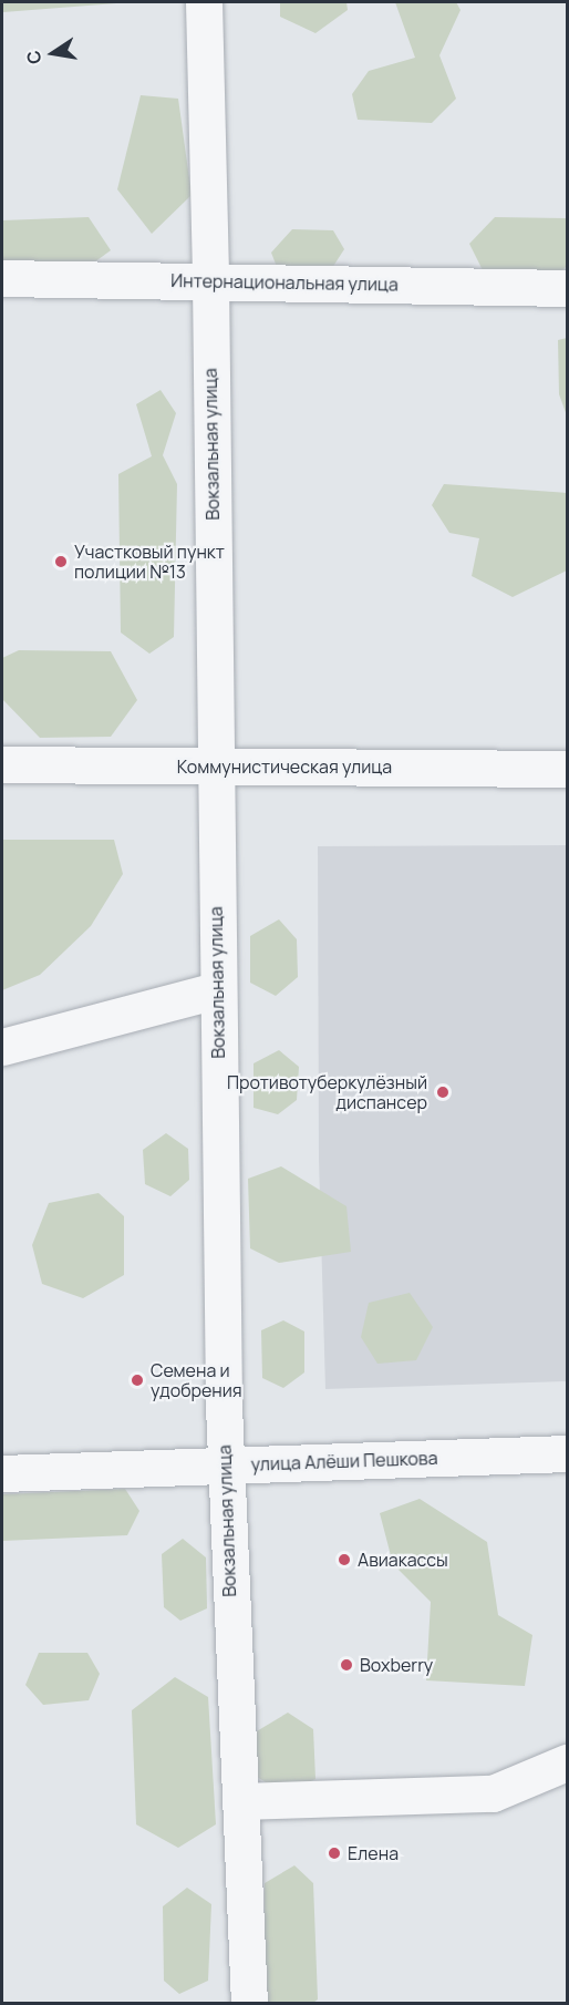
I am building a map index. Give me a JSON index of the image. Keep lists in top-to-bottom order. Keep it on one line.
{"streets":{"street":["Интернациональная улица","Вокзальная улица","Коммунистическая улица","улица Алёши Пешкова"]},"crossings":[["Интернациональная улица","Вокзальная улица"],["Вокзальная улица","Коммунистическая улица"],["Вокзальная улица","улица Алёши Пешкова"]],"places":["Участковый пункт полиции №13","Противотуберкулёзный диспансер","Семена и удобрения","Авиакассы","Boxberry","Елена"],"north":"left"}
